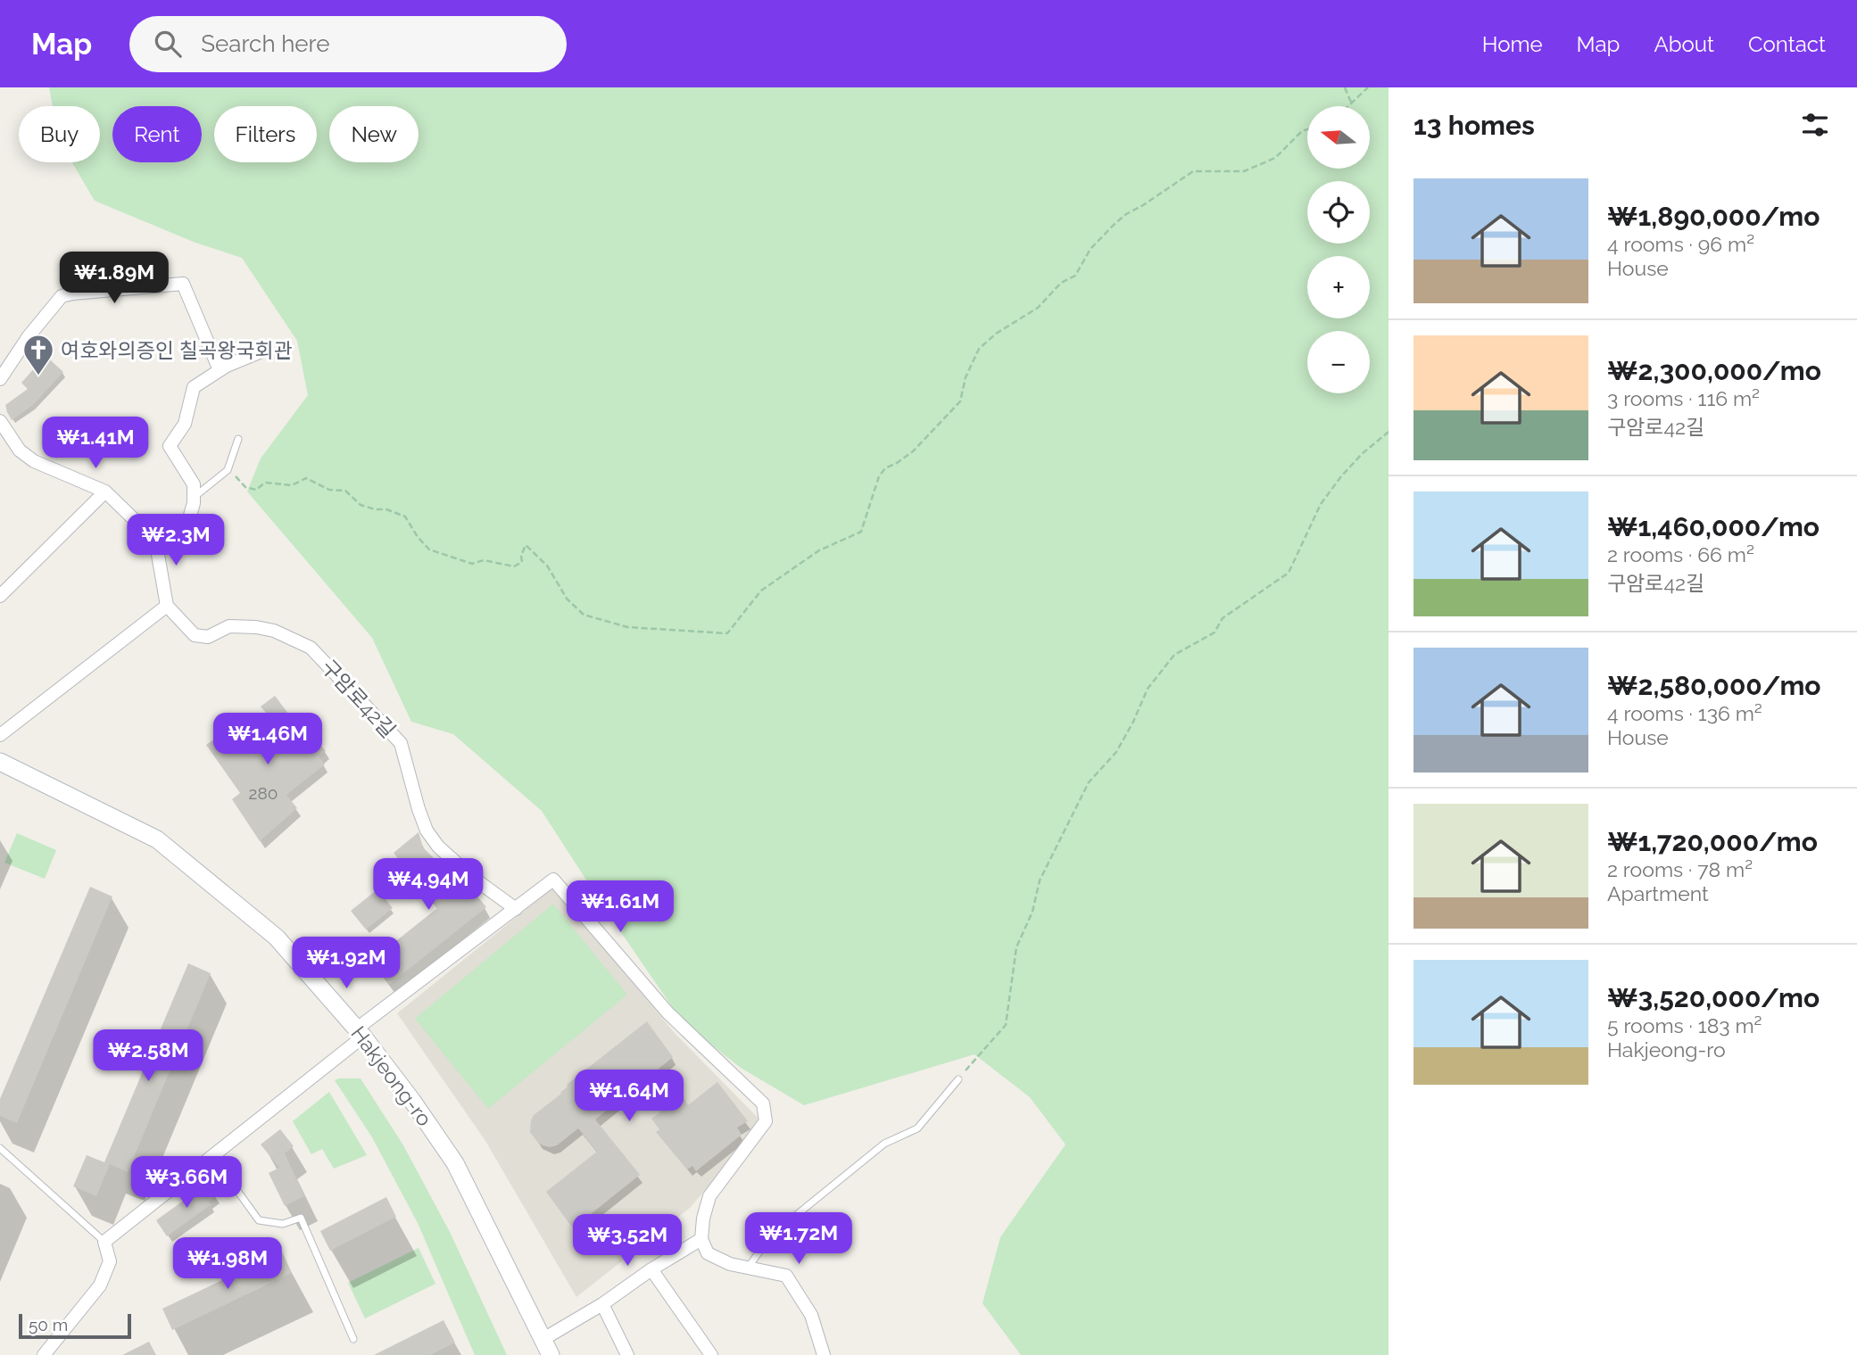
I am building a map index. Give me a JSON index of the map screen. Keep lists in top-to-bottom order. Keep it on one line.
{"streets":{"main road":["Hakjeong-ro"],"street":["구암로42길"]},"places":{"church":["여호와의증인 칠곡왕국회관"]},"house_numbers":["280"],"scale_bar":"50 m","north":"left","page":{"header":"Map","search":"Search here","nav":["Home","Map","About","Contact"],"heading":"13 homes","map_buttons":["+","−"],"chip":["Buy","Rent","Filters","New"],"list":[{"name":"₩1,890,000/mo","note":"4 rooms · 96 m² · House"},{"name":"₩2,300,000/mo","note":"3 rooms · 116 m² · 구암로42길"},{"name":"₩1,460,000/mo","note":"2 rooms · 66 m² · 구암로42길"},{"name":"₩2,580,000/mo","note":"4 rooms · 136 m² · House"},{"name":"₩1,720,000/mo","note":"2 rooms · 78 m² · Apartment"},{"name":"₩3,520,000/mo","note":"5 rooms · 183 m² · Hakjeong-ro"}],"price":["₩1.89M","₩1.41M","₩2.3M","₩1.46M","₩4.94M","₩1.61M","₩1.92M","₩2.58M","₩1.64M","₩3.66M","₩1.72M","₩3.52M","₩1.98M"],"scale":"50 m"}}
